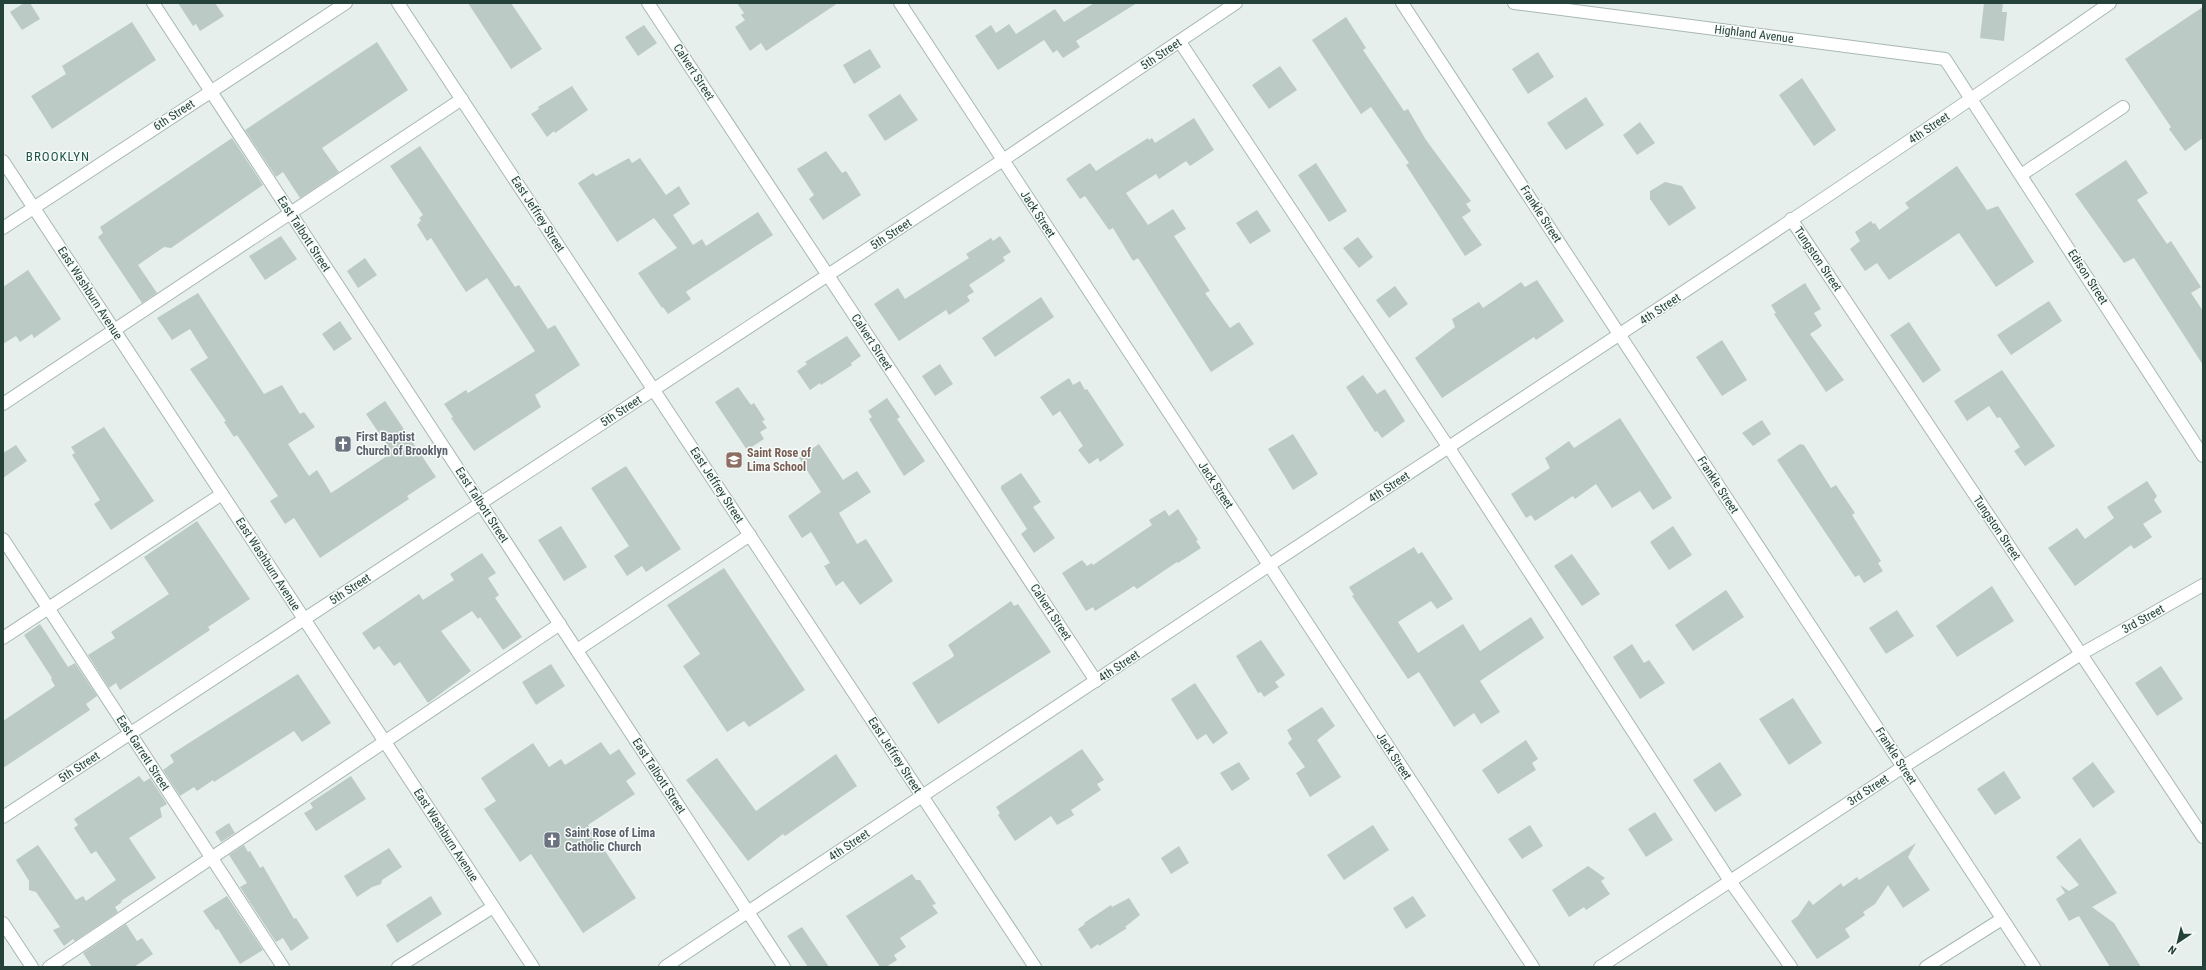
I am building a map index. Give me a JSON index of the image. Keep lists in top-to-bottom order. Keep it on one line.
{"streets":{"street":["Highland Avenue","5th Street","Calvert Street","6th Street","4th Street","East Jeffrey Street","Jack Street","Frankle Street","East Talbott Street","Tungston Street","Edison Street","East Washburn Avenue","3rd Street","East Garrett Street"]},"crossings":[["Highland Avenue","4th Street"],["Highland Avenue","Edison Street"],["5th Street","Calvert Street"],["5th Street","East Jeffrey Street"],["5th Street","Jack Street"],["5th Street","East Talbott Street"],["5th Street","East Washburn Avenue"],["5th Street","East Garrett Street"],["Calvert Street","4th Street"],["6th Street","East Talbott Street"],["6th Street","East Washburn Avenue"],["4th Street","East Jeffrey Street"],["4th Street","Jack Street"],["4th Street","Frankle Street"],["4th Street","East Talbott Street"],["4th Street","Tungston Street"],["4th Street","Edison Street"],["Frankle Street","3rd Street"],["Tungston Street","3rd Street"]],"districts":["BROOKLYN"],"places":{"church":["First Baptist Church of Brooklyn","Saint Rose of Lima Catholic Church"],"school or university":["Saint Rose of Lima School"]},"north":"bottom left"}
